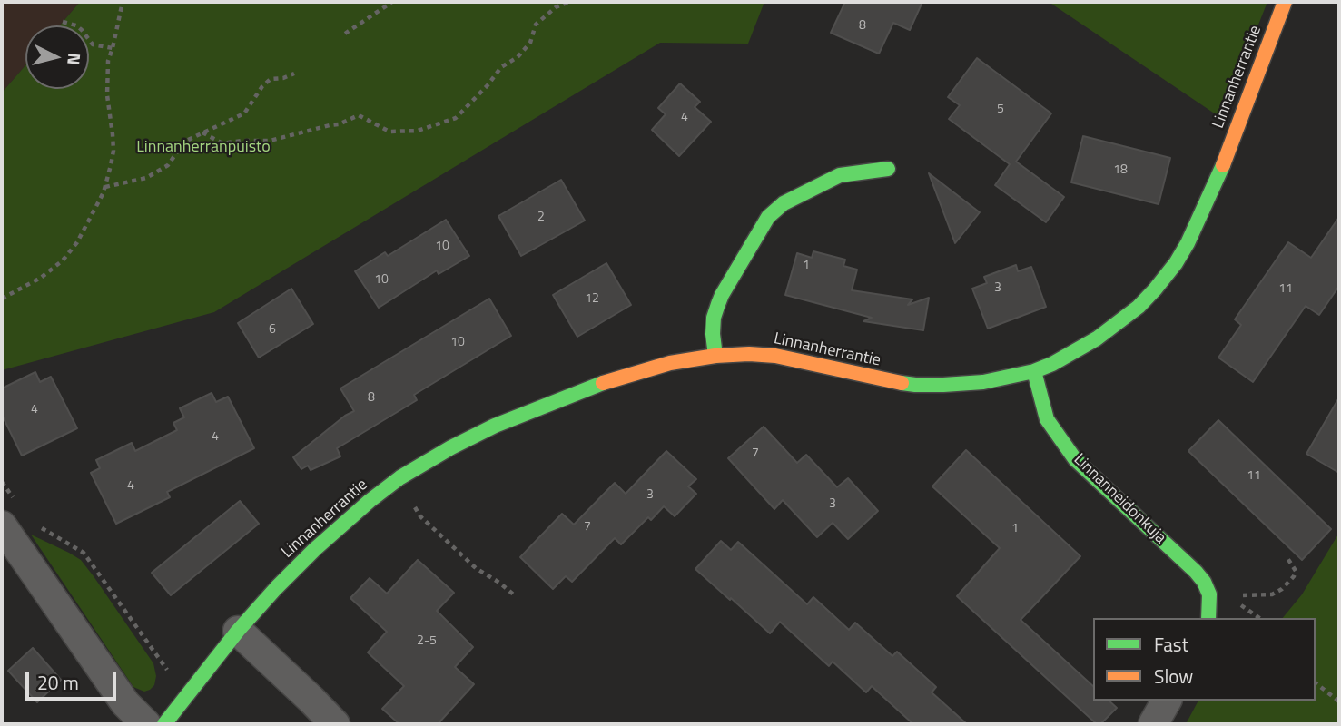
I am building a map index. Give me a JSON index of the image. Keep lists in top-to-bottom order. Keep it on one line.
{"streets":{"street":["Linnanherrantie","Linnanneidonkuja"]},"crossings":[["Linnanherrantie","Linnanneidonkuja"]],"parks":["Linnanherranpuisto"],"house_numbers":["8","5","4","18","2","10","1","10","3","11","12","6","10","8","4","4","7","11","4","3","3","7","1","2-5"],"legend":["Fast","Slow"],"scale_bar":"20 m","north":"right"}
